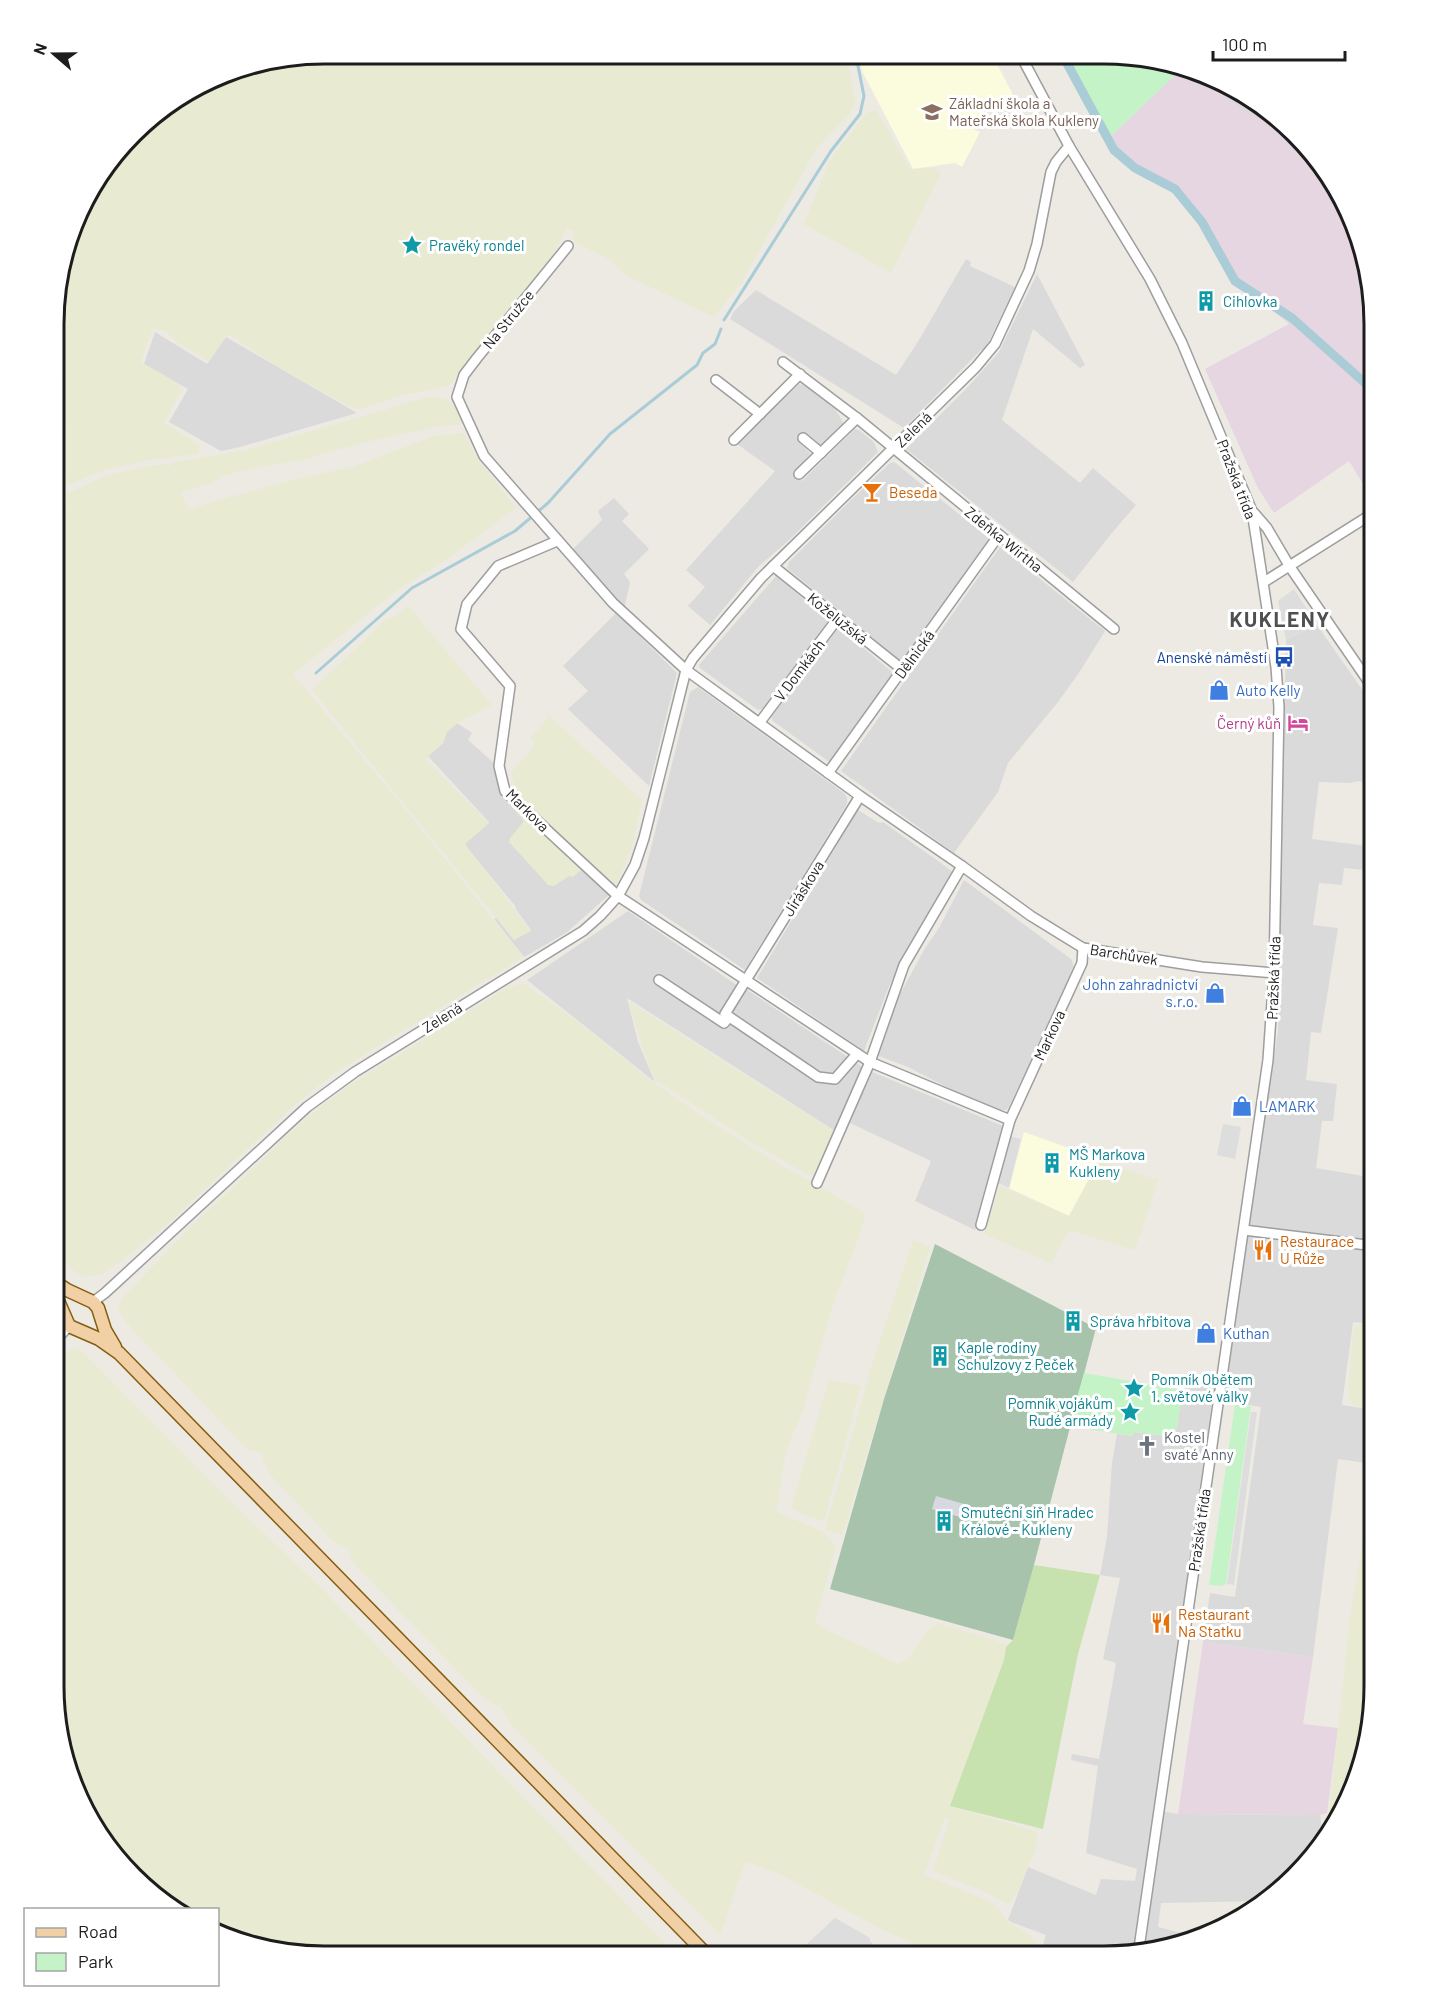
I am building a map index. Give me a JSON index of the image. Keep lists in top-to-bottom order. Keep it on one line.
{"streets":{"street":["Na Stružce","Zelená","Pražská třída","Zdeňka Wirtha","Koželužská","Dělnická","V Domkách","Markova","Jiráskova","Barchůvek"]},"crossings":[["Na Stružce","Markova"],["Zelená","Pražská třída"],["Zelená","Zdeňka Wirtha"],["Zelená","Koželužská"],["Zelená","Markova"],["Pražská třída","Barchůvek"],["Zdeňka Wirtha","Dělnická"],["Koželužská","Dělnická"],["Koželužská","V Domkách"],["Markova","Jiráskova"],["Markova","Barchůvek"]],"districts":["KUKLENY"],"places":{"school or university":["Základní škola a Mateřská škola Kukleny"],"place":["Pravěký rondel","Pomník Obětem 1. světové války","Pomník vojákům Rudé armády"],"building":["Cihlovka","MŠ Markova Kukleny","Správa hřbitova","Kaple rodiny Schulzovy z Peček","Smuteční síň Hradec Králové - Kukleny"],"bar":["Beseda"],"bus stop":["Anenské náměstí"],"shop":["Auto Kelly","John zahradnictví s.r.o.","LAMARK","Kuthan"],"hotel":["Černý kůň"],"restaurant":["Restaurace U Růže","Restaurant Na Statku"],"church":["Kostel svaté Anny"]},"legend":["Road","Park"],"scale_bar":"100 m","north":"left"}
